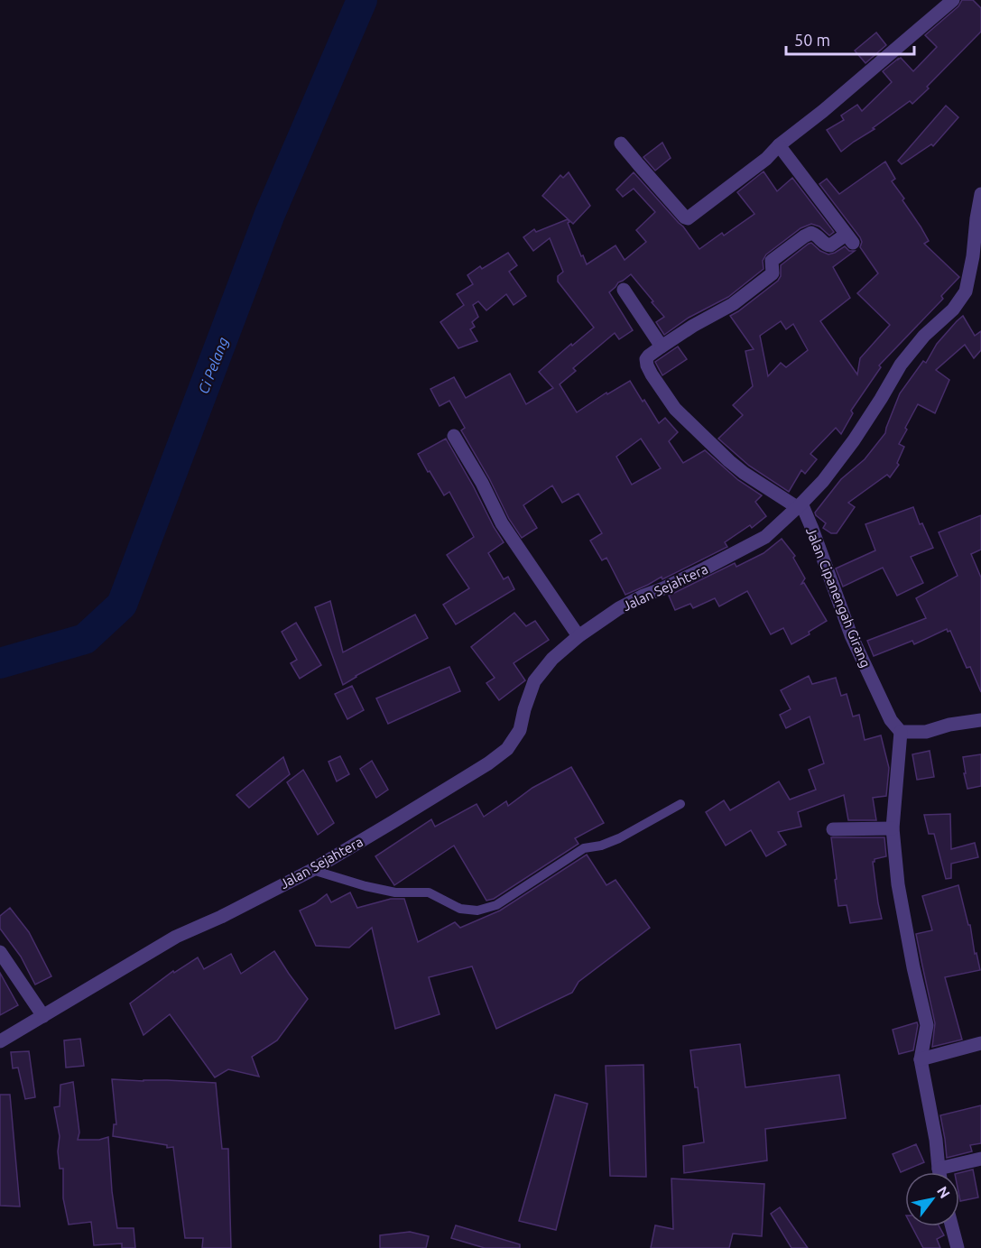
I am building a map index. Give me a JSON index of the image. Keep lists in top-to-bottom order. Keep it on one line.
{"streets":{"street":["Jalan Sejahtera","Jalan Cipanengah Girang"]},"crossings":[["Jalan Sejahtera","Jalan Cipanengah Girang"]],"water":["Ci Pelang"],"scale_bar":"50 m","north":"top right"}
